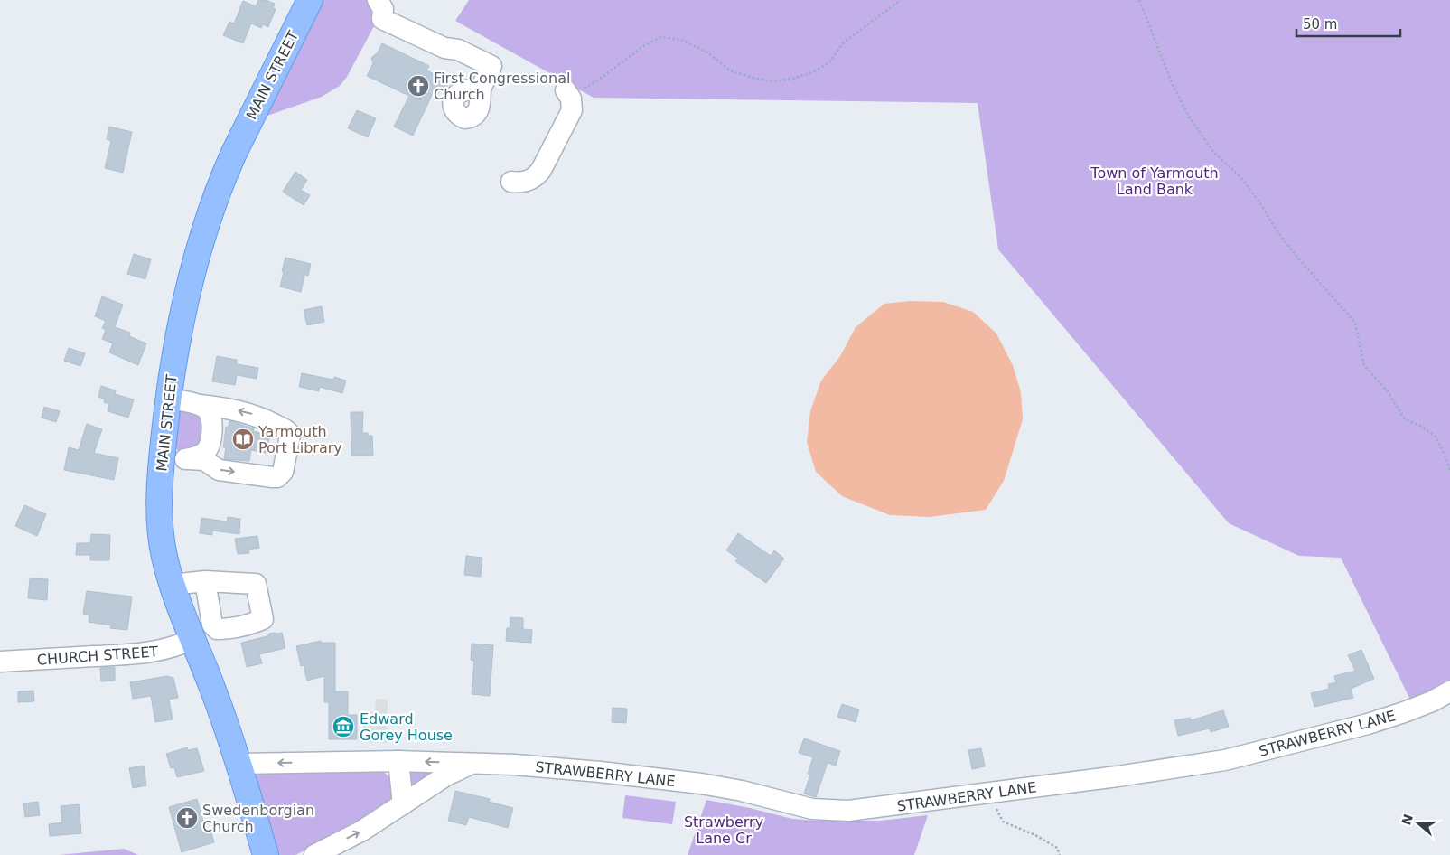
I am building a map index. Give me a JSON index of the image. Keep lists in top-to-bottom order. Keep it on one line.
{"streets":{"main road":["MAIN STREET"],"street":["CHURCH STREET","STRAWBERRY LANE"]},"crossings":[["MAIN STREET","CHURCH STREET"],["MAIN STREET","STRAWBERRY LANE"]],"parks":["Town of Yarmouth Land Bank","Strawberry Lane Cr"],"places":{"church":["First Congressional Church","Swedenborgian Church"],"library":["Yarmouth Port Library"],"museum":["Edward Gorey House"]},"scale_bar":"50 m","north":"left"}
